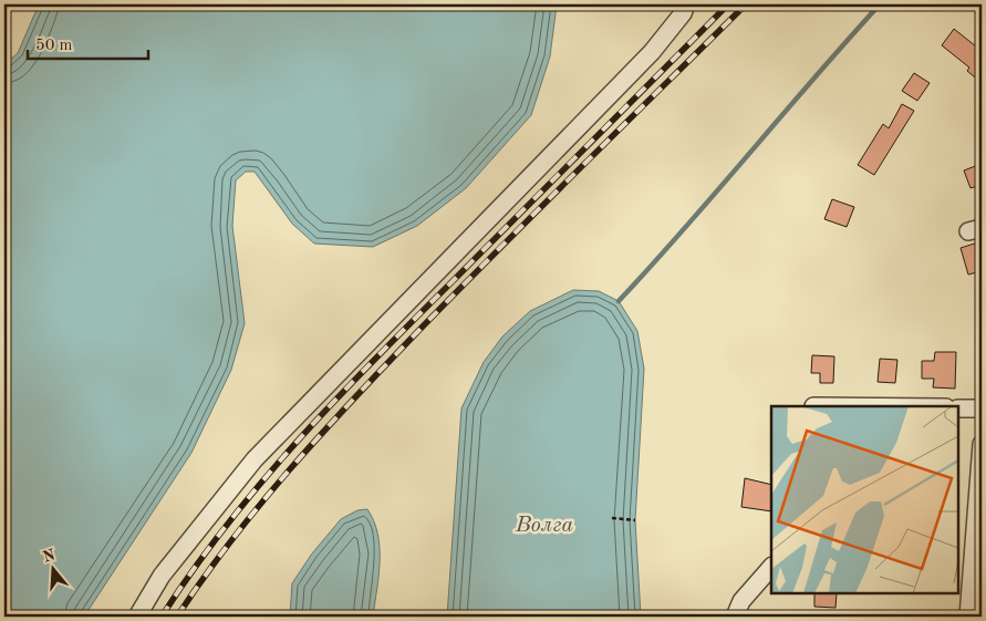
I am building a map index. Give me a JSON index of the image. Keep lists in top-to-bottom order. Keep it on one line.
{"water":["Волга"],"scale_bar":"50 m","north":"top"}
